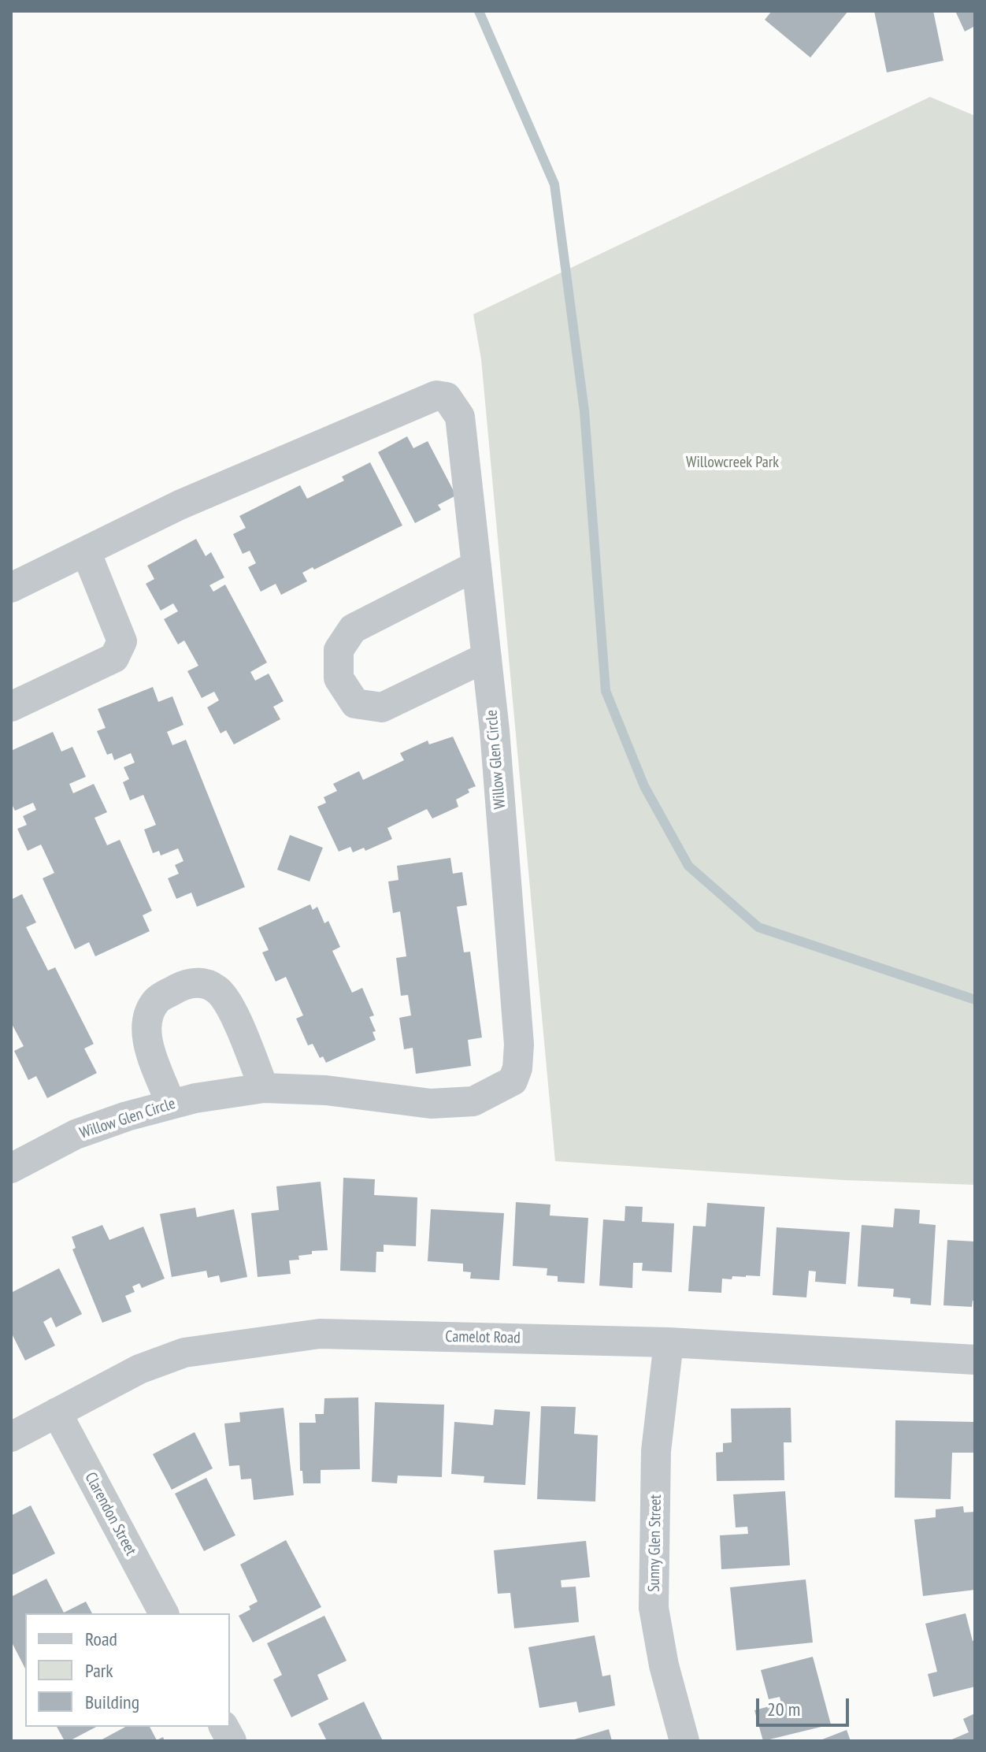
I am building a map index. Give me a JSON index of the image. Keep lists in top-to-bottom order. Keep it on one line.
{"streets":{"street":["Willow Glen Circle","Camelot Road","Clarendon Street","Sunny Glen Street"]},"crossings":[["Camelot Road","Clarendon Street"],["Camelot Road","Sunny Glen Street"]],"parks":["Willowcreek Park"],"legend":["Road","Park","Building"],"scale_bar":"20 m"}
